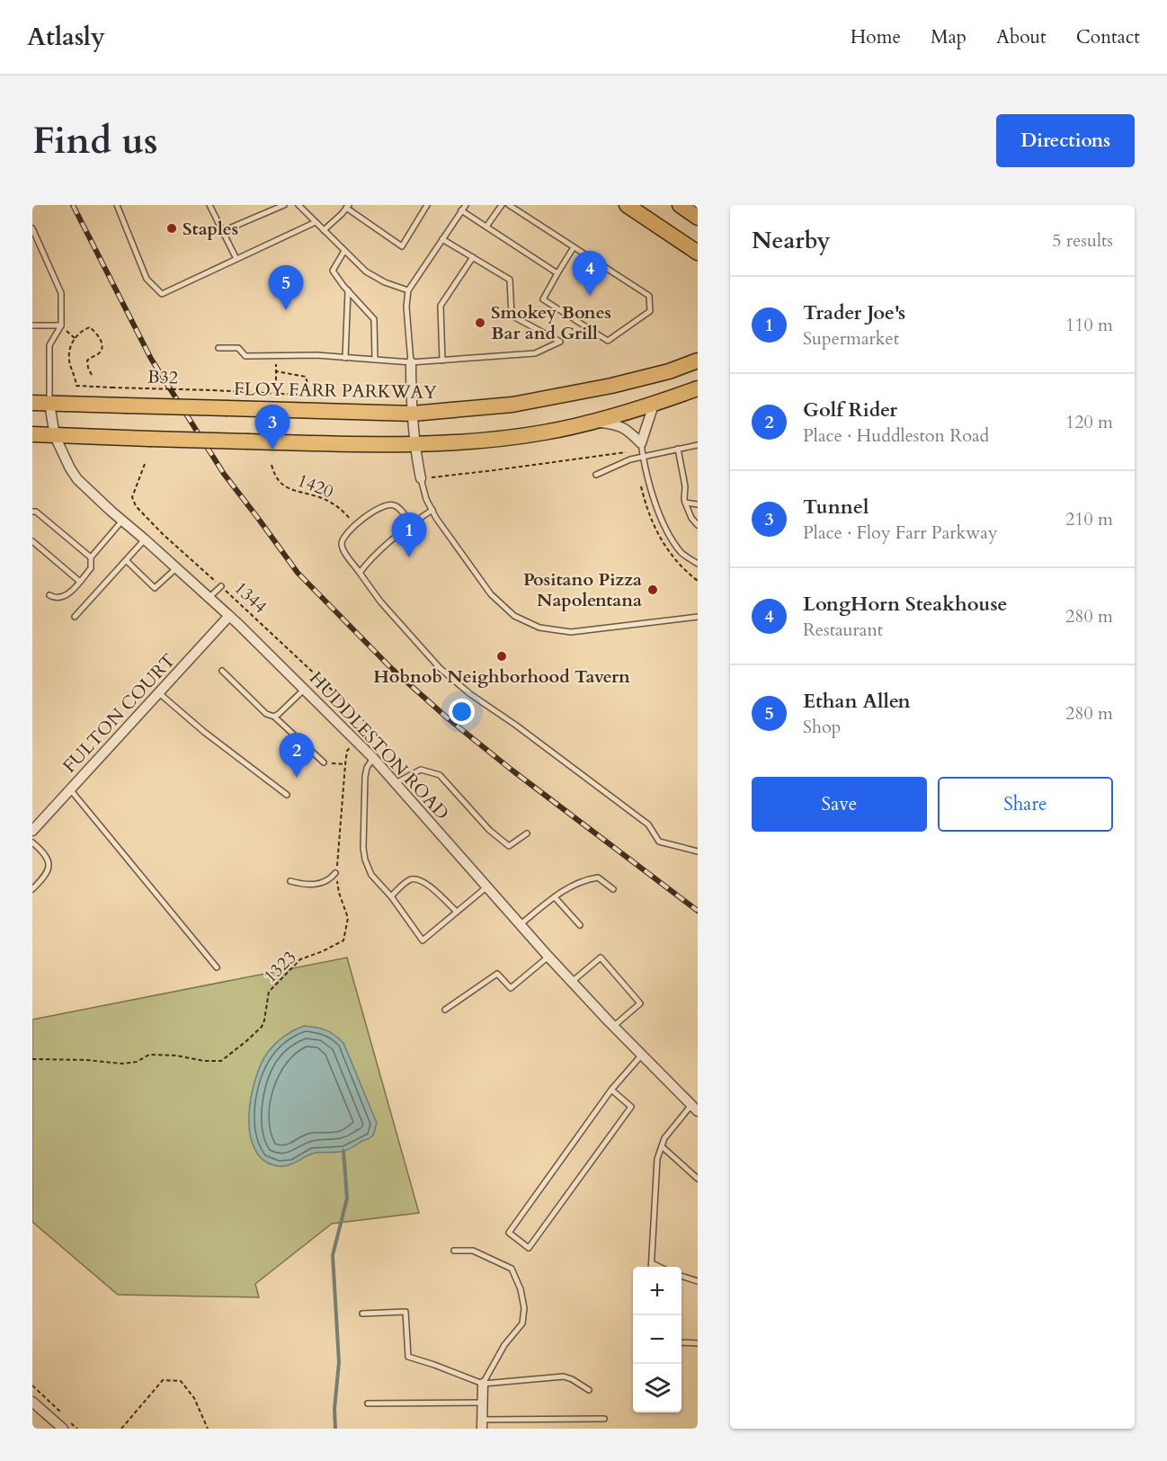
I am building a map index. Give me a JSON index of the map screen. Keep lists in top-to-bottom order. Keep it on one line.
{"streets":{"main road":["FLOY FARR PARKWAY"],"street":["FULTON COURT","HUDDLESTON ROAD"],"path":["B32","1420","1344","1323"]},"crossings":[["FLOY FARR PARKWAY","HUDDLESTON ROAD"],["1344","HUDDLESTON ROAD"],["1344","1323"],["FULTON COURT","HUDDLESTON ROAD"],["HUDDLESTON ROAD","1323"]],"places":["Staples","Smokey Bones Bar and Grill","Positano Pizza Napolentana","Hobnob Neighborhood Tavern"],"page":{"header":"Atlasly","nav":["Home","Map","About","Contact"],"buttons":["Directions",["Save","Share"]],"title":"Find us","heading":["Nearby","5 results"],"pins":["4","5","3","1","2"],"list":[{"mark":"1","name":"Trader Joe's","note":"Supermarket","value":"110 m"},{"mark":"2","name":"Golf Rider","note":"Place · Huddleston Road","value":"120 m"},{"mark":"3","name":"Tunnel","note":"Place · Floy Farr Parkway","value":"210 m"},{"mark":"4","name":"LongHorn Steakhouse","note":"Restaurant","value":"280 m"},{"mark":"5","name":"Ethan Allen","note":"Shop","value":"280 m"}],"map_buttons":["+","−"]}}
